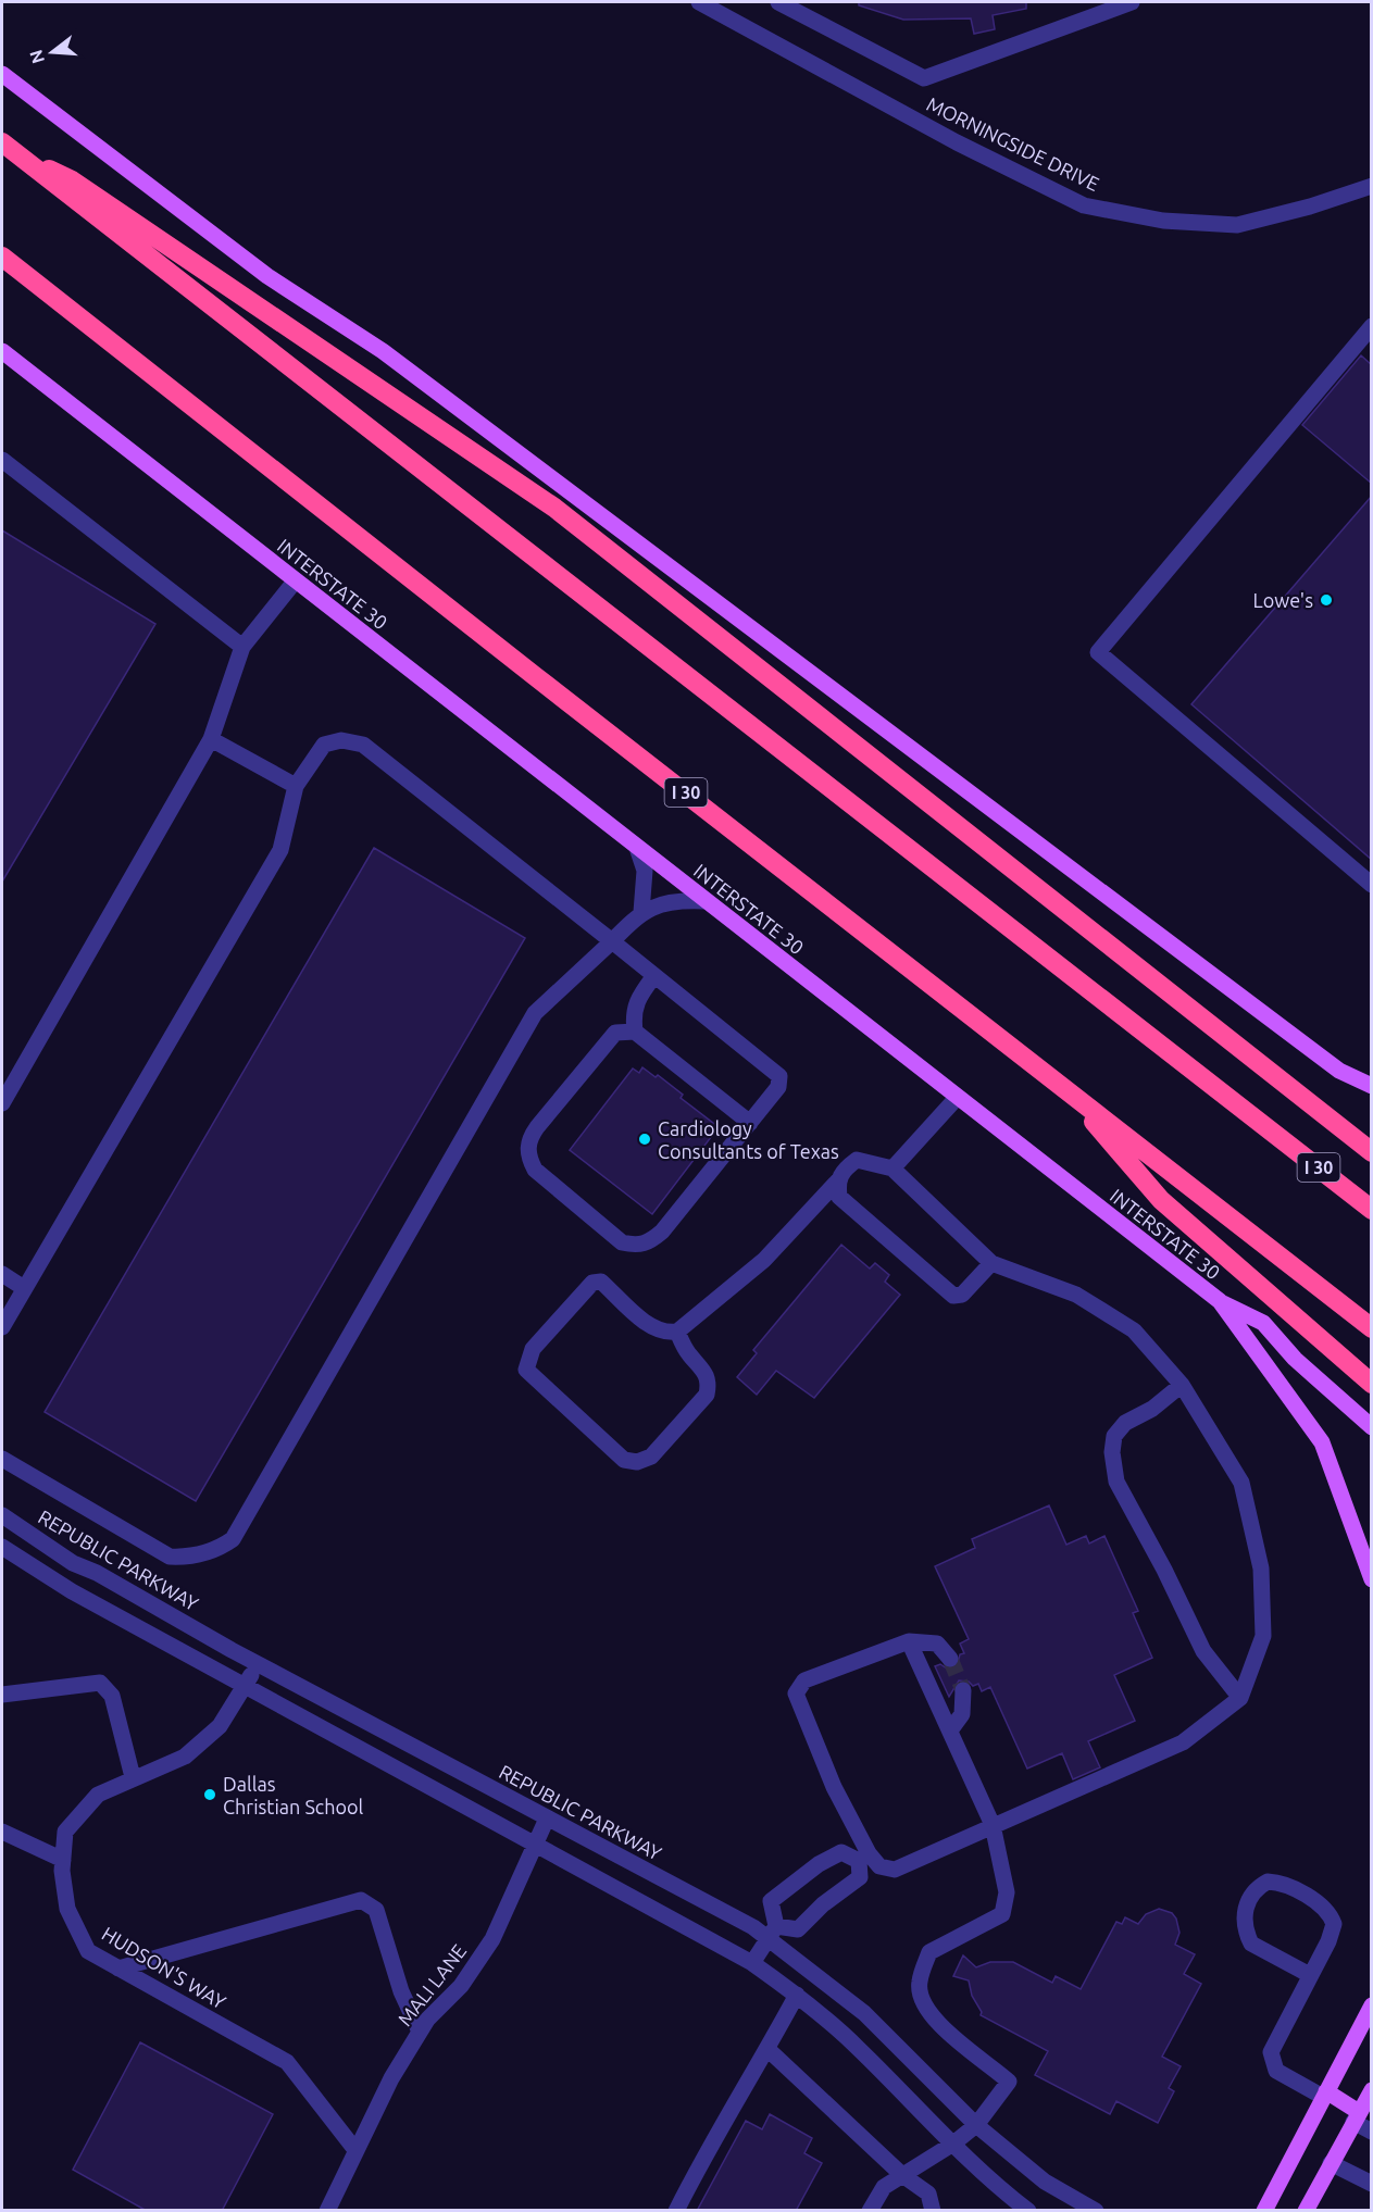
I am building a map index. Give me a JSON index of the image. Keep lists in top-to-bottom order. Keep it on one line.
{"streets":{"highway":["I 30"],"main road":["INTERSTATE 30"],"street":["MORNINGSIDE DRIVE","REPUBLIC PARKWAY","HUDSON'S WAY","MALI LANE"]},"crossings":[["REPUBLIC PARKWAY","HUDSON'S WAY"],["REPUBLIC PARKWAY","MALI LANE"],["HUDSON'S WAY","MALI LANE"]],"places":["Lowe's","Cardiology Consultants of Texas","Dallas Christian School"],"north":"left"}
